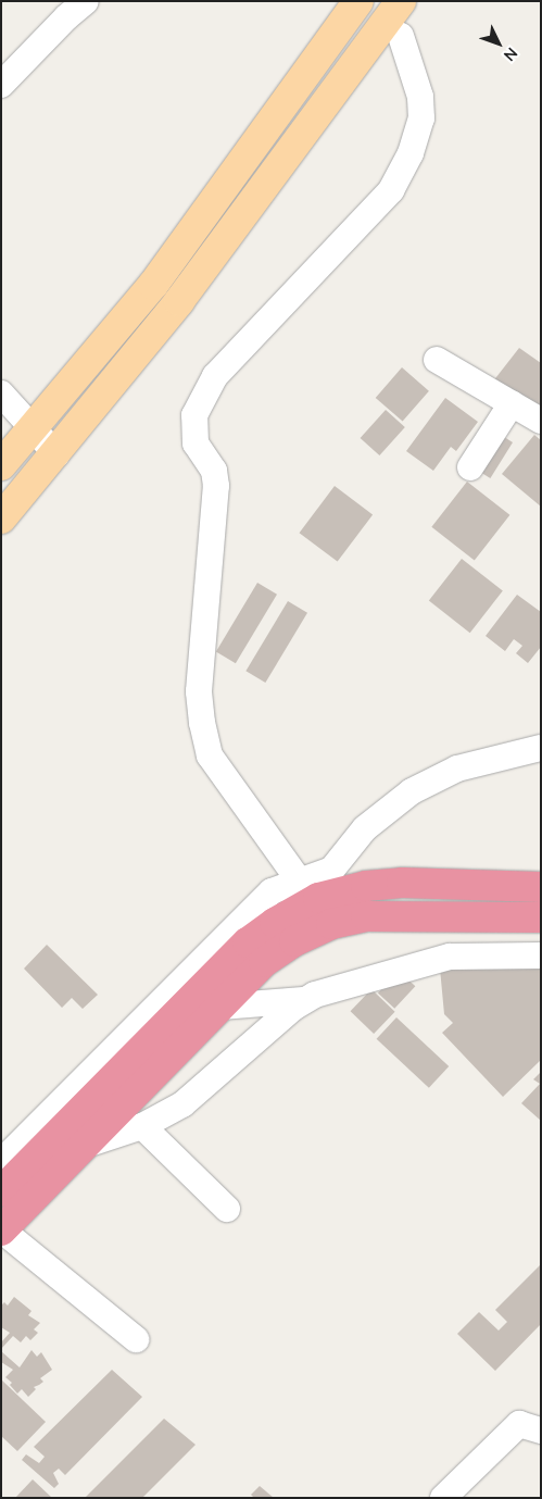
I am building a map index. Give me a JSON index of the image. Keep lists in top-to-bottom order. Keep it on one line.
{"north":"bottom right"}
